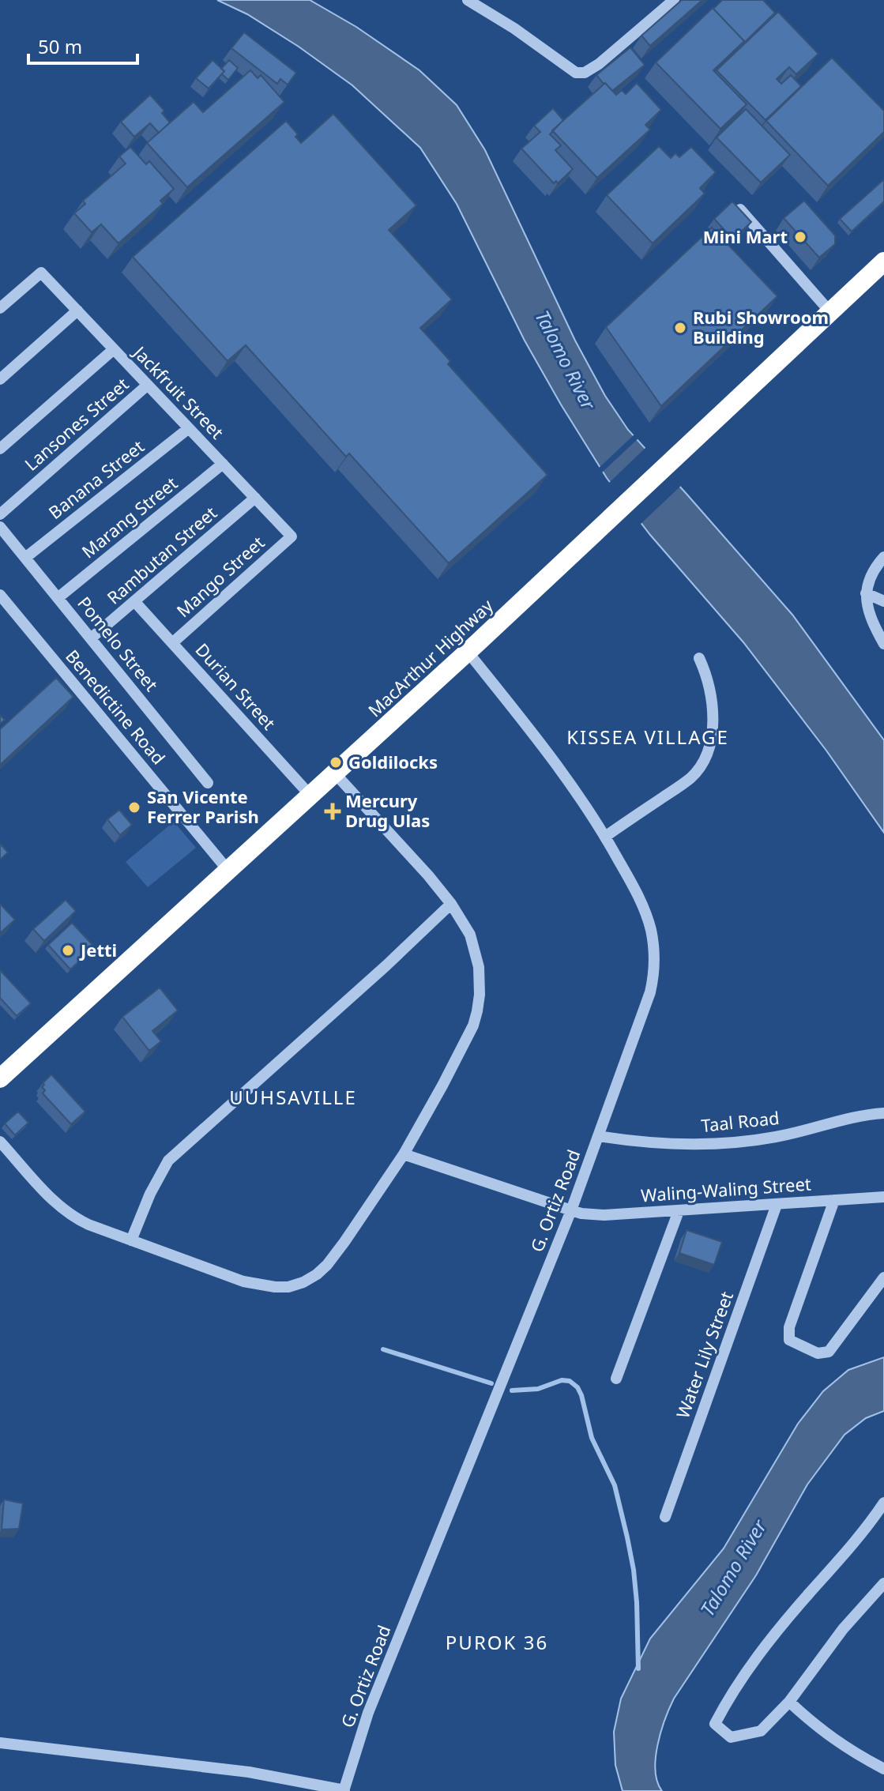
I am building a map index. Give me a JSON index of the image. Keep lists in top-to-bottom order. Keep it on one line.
{"streets":{"highway":["MacArthur Highway"],"street":["Jackfruit Street","Lansones Street","Banana Street","Marang Street","Rambutan Street","Mango Street","Pomelo Street","Durian Street","Benedictine Road","Taal Road","Waling-Waling Street","G. Ortiz Road","Water Lily Street"]},"crossings":[["Jackfruit Street","Lansones Street"],["Jackfruit Street","Banana Street"],["Jackfruit Street","Marang Street"],["Jackfruit Street","Rambutan Street"],["Jackfruit Street","Mango Street"],["Banana Street","Pomelo Street"],["Marang Street","Pomelo Street"],["Rambutan Street","Pomelo Street"],["Rambutan Street","Durian Street"],["Mango Street","Durian Street"],["MacArthur Highway","Durian Street"],["MacArthur Highway","Benedictine Road"],["MacArthur Highway","G. Ortiz Road"],["Taal Road","G. Ortiz Road"],["Waling-Waling Street","G. Ortiz Road"],["Waling-Waling Street","Water Lily Street"]],"districts":["KISSEA VILLAGE","UUHSAVILLE","PUROK 36"],"water":["Talomo River"],"places":{"other":["Mini Mart","Rubi Showroom Building","Goldilocks","San Vicente Ferrer Parish","Jetti"],"health":["Mercury Drug Ulas"]},"scale_bar":"50 m"}
